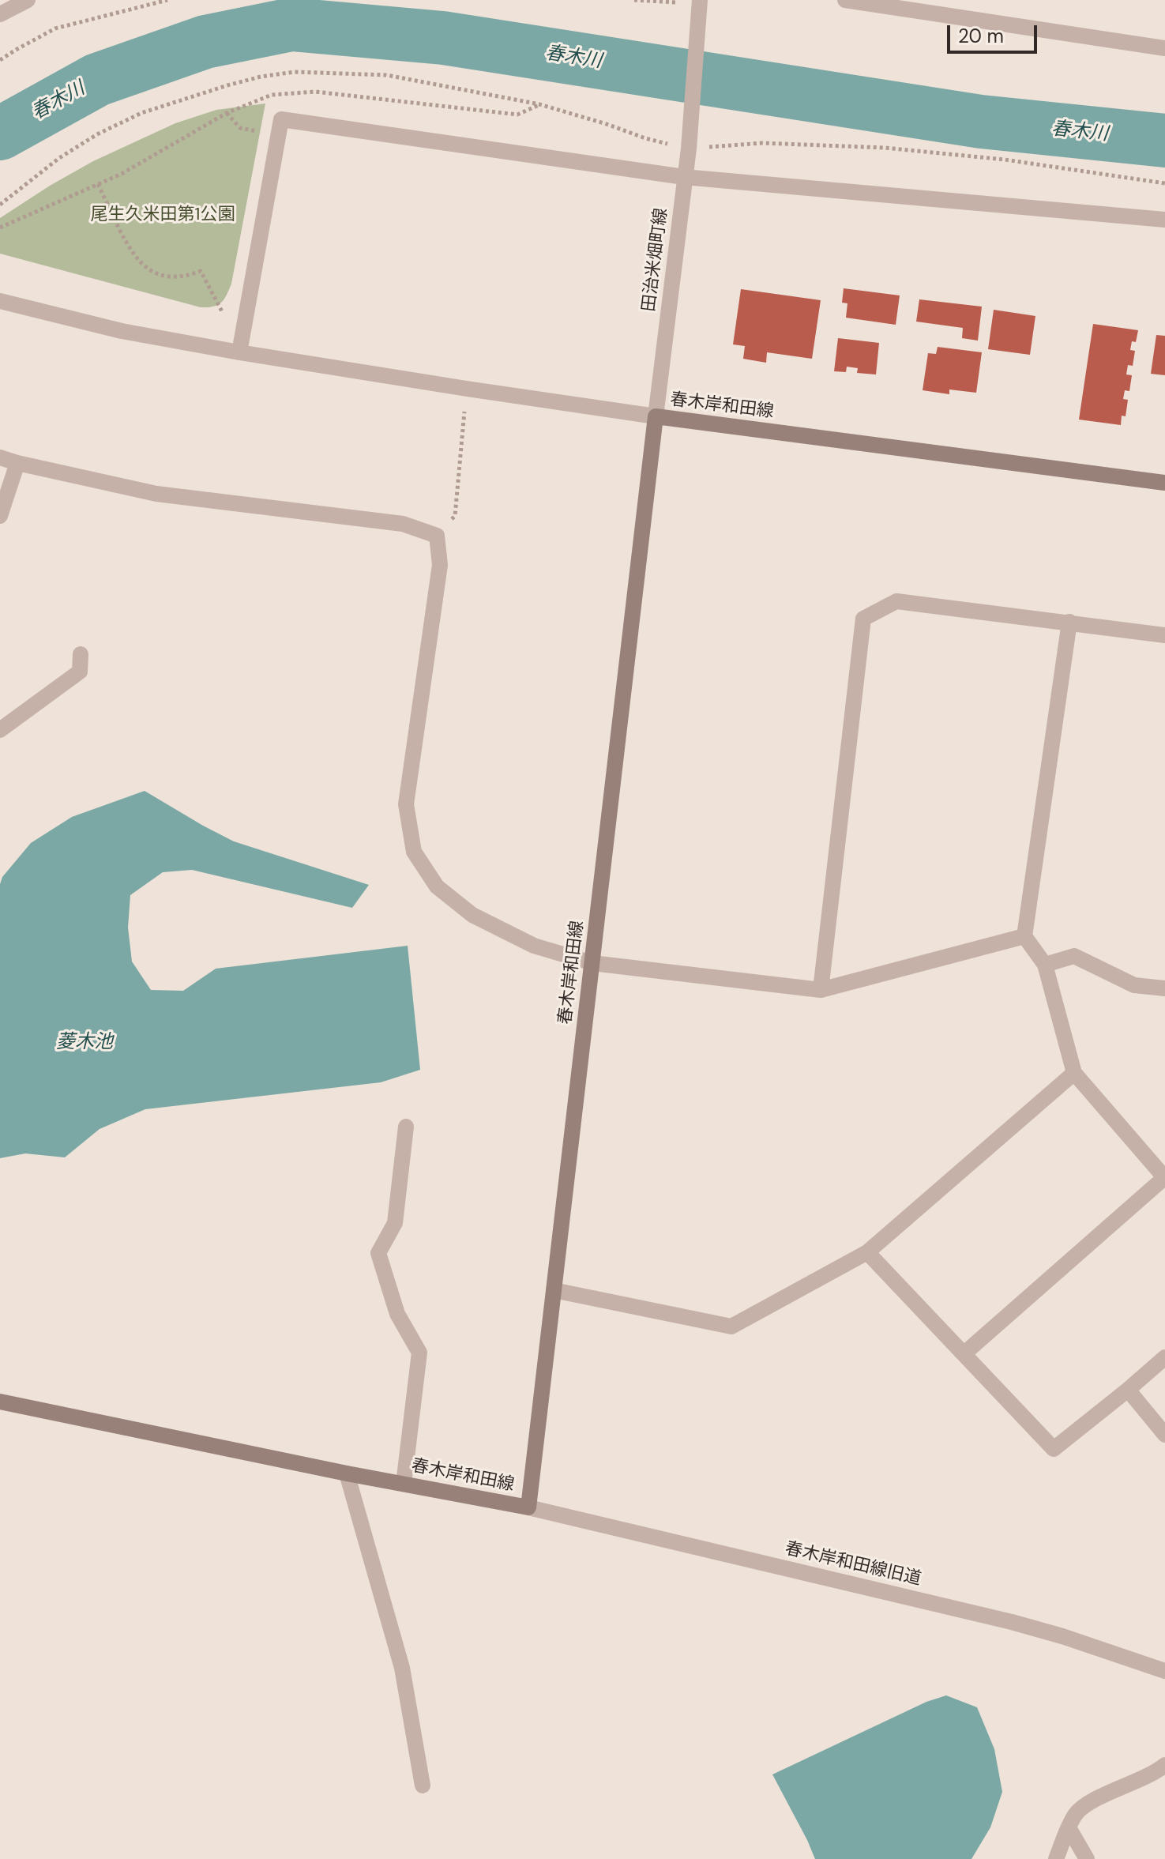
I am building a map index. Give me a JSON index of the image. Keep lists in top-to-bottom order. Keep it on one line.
{"streets":{"main road":["春木岸和田線"],"street":["田治米畑町線","春木岸和田線旧道"]},"crossings":[["田治米畑町線","春木岸和田線"],["春木岸和田線","春木岸和田線旧道"]],"water":["春木川","菱木池"],"parks":["尾生久米田第1公園"],"scale_bar":"20 m"}
